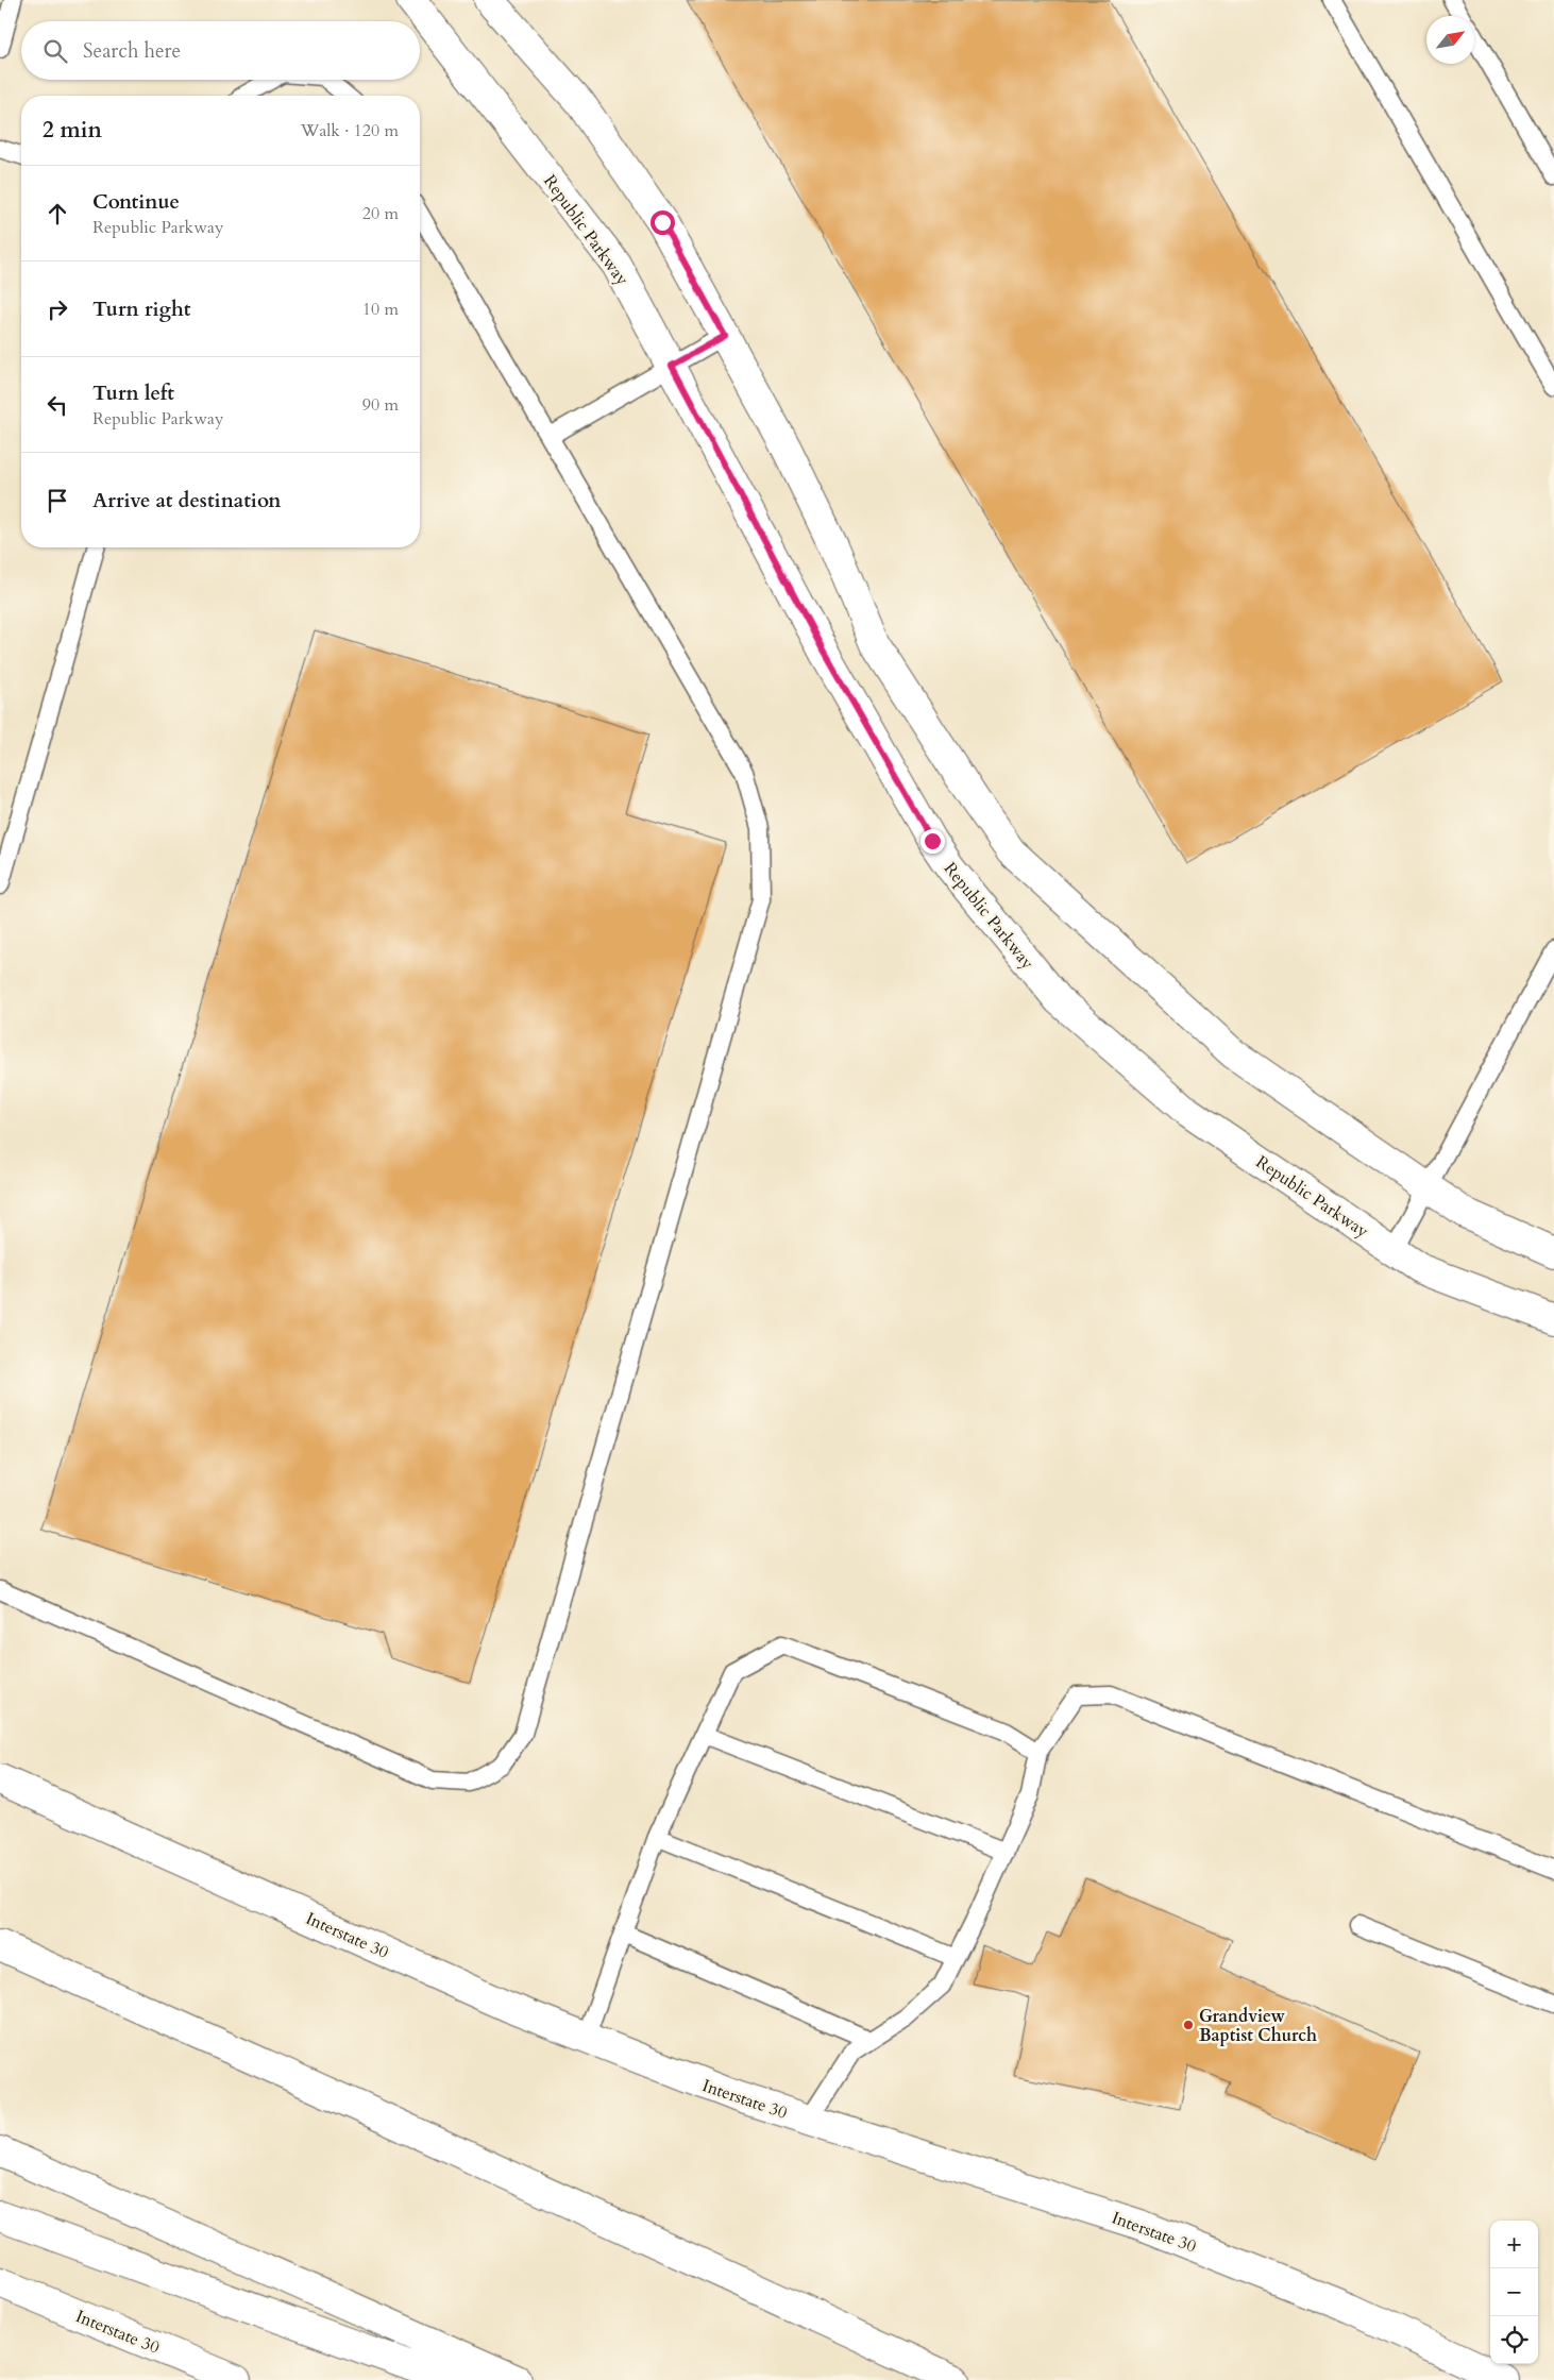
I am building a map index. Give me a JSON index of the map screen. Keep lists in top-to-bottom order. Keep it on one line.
{"streets":{"main road":["Republic Parkway","Interstate 30"]},"places":["Grandview Baptist Church"],"north":"top right","page":{"search":"Search here","heading":["2 min","Walk · 120 m"],"list":[["Continue","Republic Parkway","20 m"],["Turn right","10 m"],["Turn left","Republic Parkway","90 m"],"Arrive at destination"],"map_buttons":["+","−"]}}
